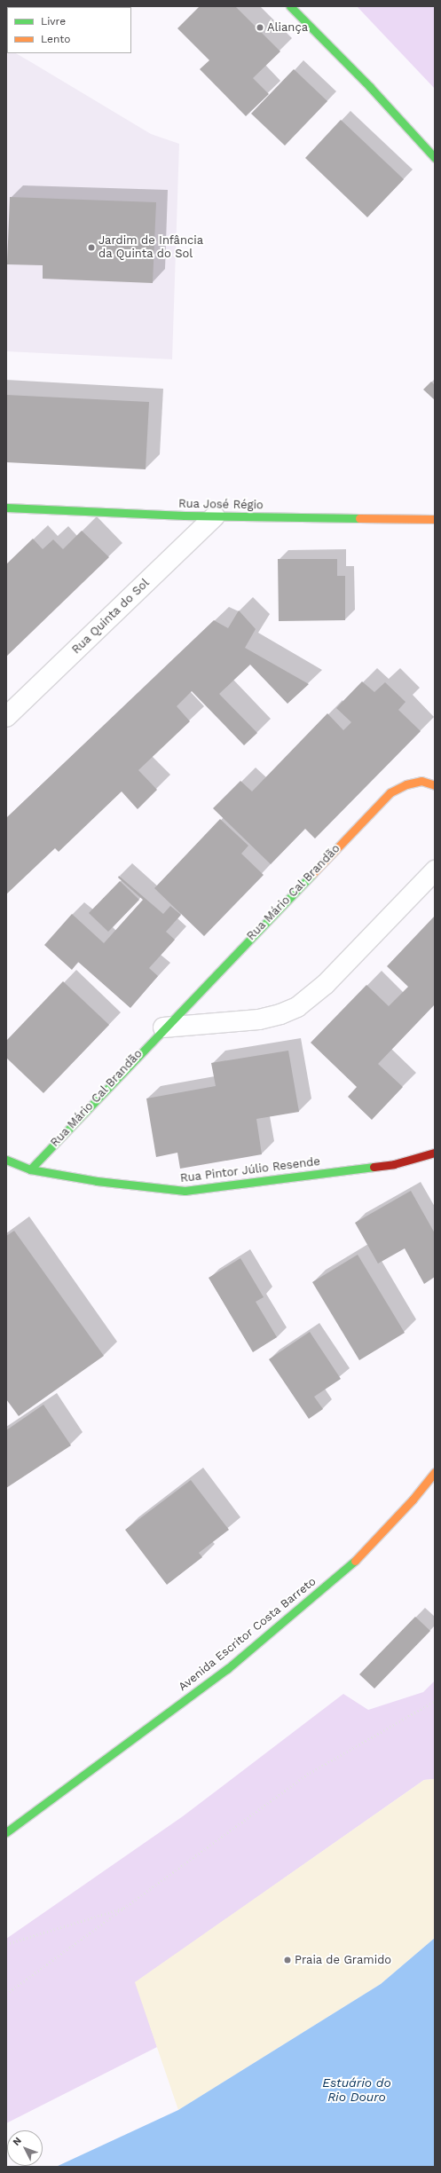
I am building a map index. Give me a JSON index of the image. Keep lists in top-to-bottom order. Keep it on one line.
{"streets":{"street":["Rua José Régio","Rua Quinta do Sol","Rua Mário Cal Brandão","Rua Pintor Júlio Resende","Avenida Escritor Costa Barreto"]},"crossings":[["Rua José Régio","Rua Quinta do Sol"],["Rua Mário Cal Brandão","Rua Pintor Júlio Resende"]],"water":["Estuário do Rio Douro"],"places":["Aliança","Jardim de Infância da Quinta do Sol","Praia de Gramido"],"legend":["Livre","Lento"],"north":"top left"}
